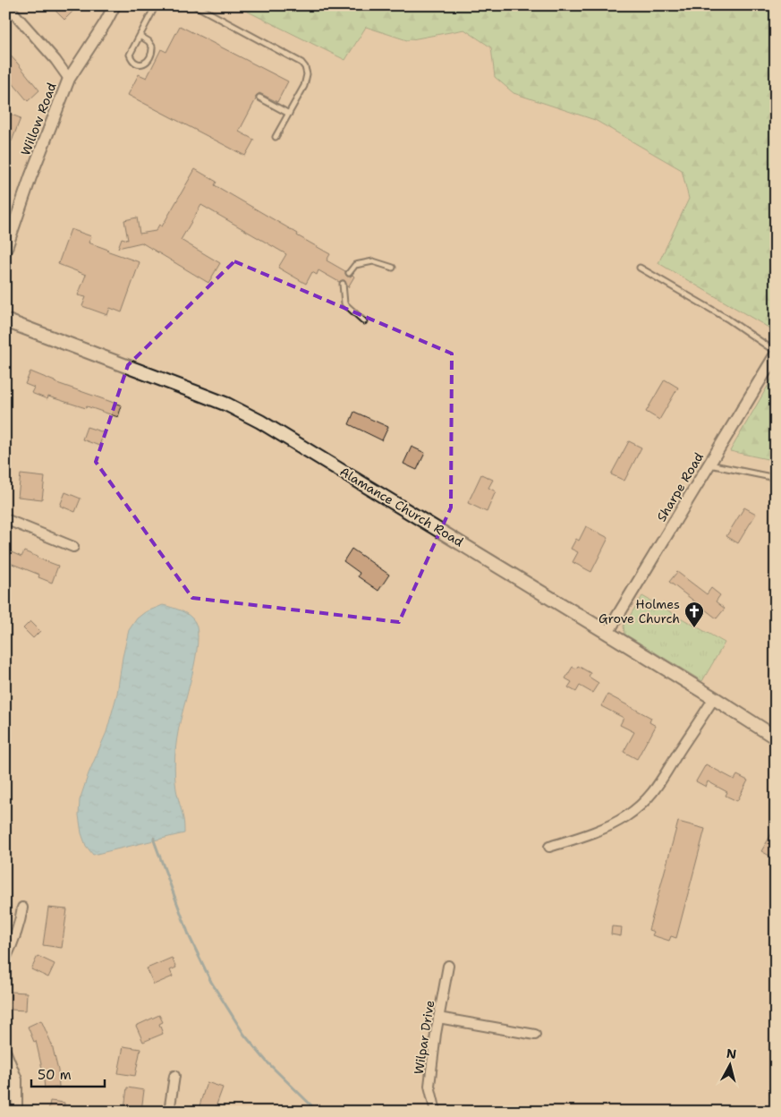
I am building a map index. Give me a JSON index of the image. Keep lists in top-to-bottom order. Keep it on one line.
{"streets":{"main road":["Alamance Church Road"],"street":["Willow Road","Sharpe Road","Wilpar Drive"]},"crossings":[["Sharpe Road","Alamance Church Road"]],"places":{"church":["Holmes Grove Church"]},"scale_bar":"50 m","north":"top"}
